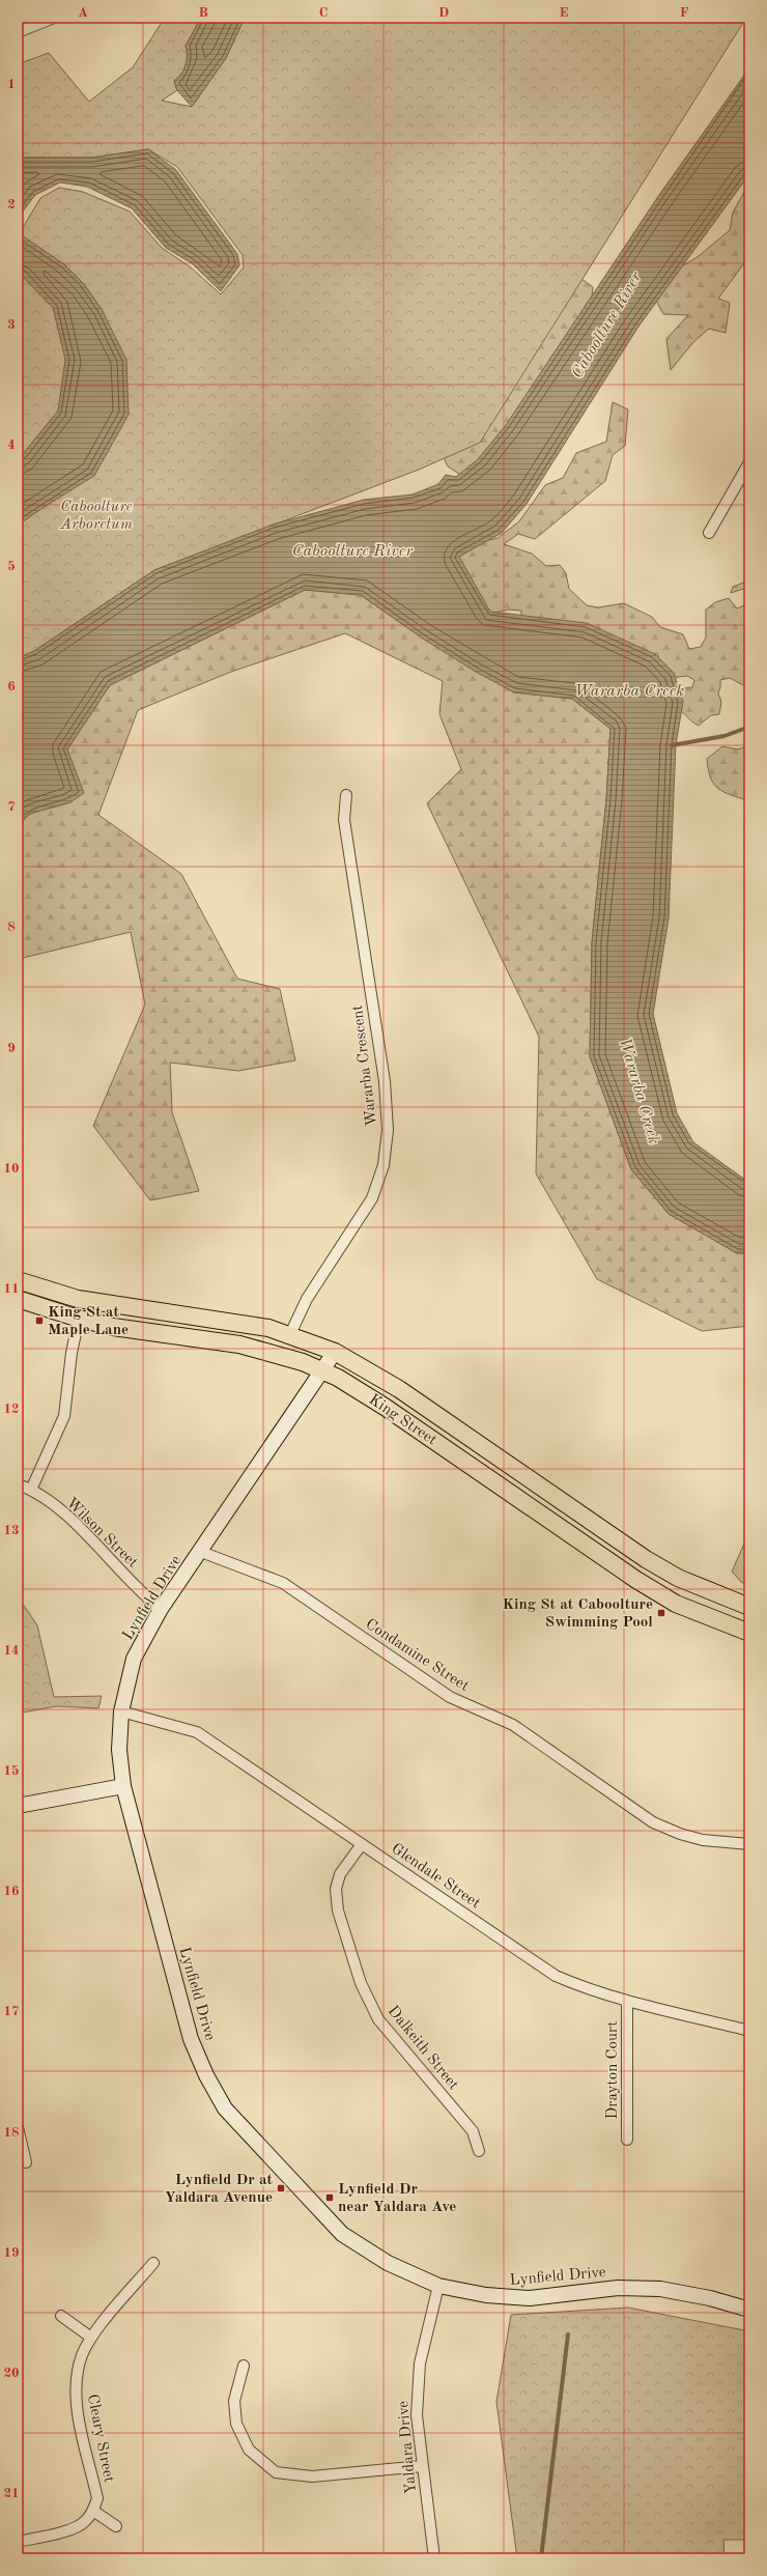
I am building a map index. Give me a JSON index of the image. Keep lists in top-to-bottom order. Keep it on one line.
{"streets":{"main road":["King Street"],"street":["Wararba Crescent","Wilson Street","Lynfield Drive","Condamine Street","Glendale Street","Dalkeith Street","Drayton Court","Cleary Street","Yaldara Drive"]},"crossings":[["Wararba Crescent","King Street"],["King Street","Lynfield Drive"],["Wilson Street","Lynfield Drive"],["Lynfield Drive","Condamine Street"],["Lynfield Drive","Glendale Street"],["Lynfield Drive","Yaldara Drive"],["Glendale Street","Dalkeith Street"],["Glendale Street","Drayton Court"]],"water":["Caboolture River","Wararba Creek"],"parks":["Caboolture Arboretum"],"places":{"transit":["King St at Maple Lane","King St at Caboolture Swimming Pool","Lynfield Dr at Yaldara Avenue","Lynfield Dr near Yaldara Ave"]},"grid":{"columns":["A","B","C","D","E","F"],"rows":["1","2","3","4","5","6","7","8","9","10","11","12","13","14","15","16","17","18","19","20","21"]}}
